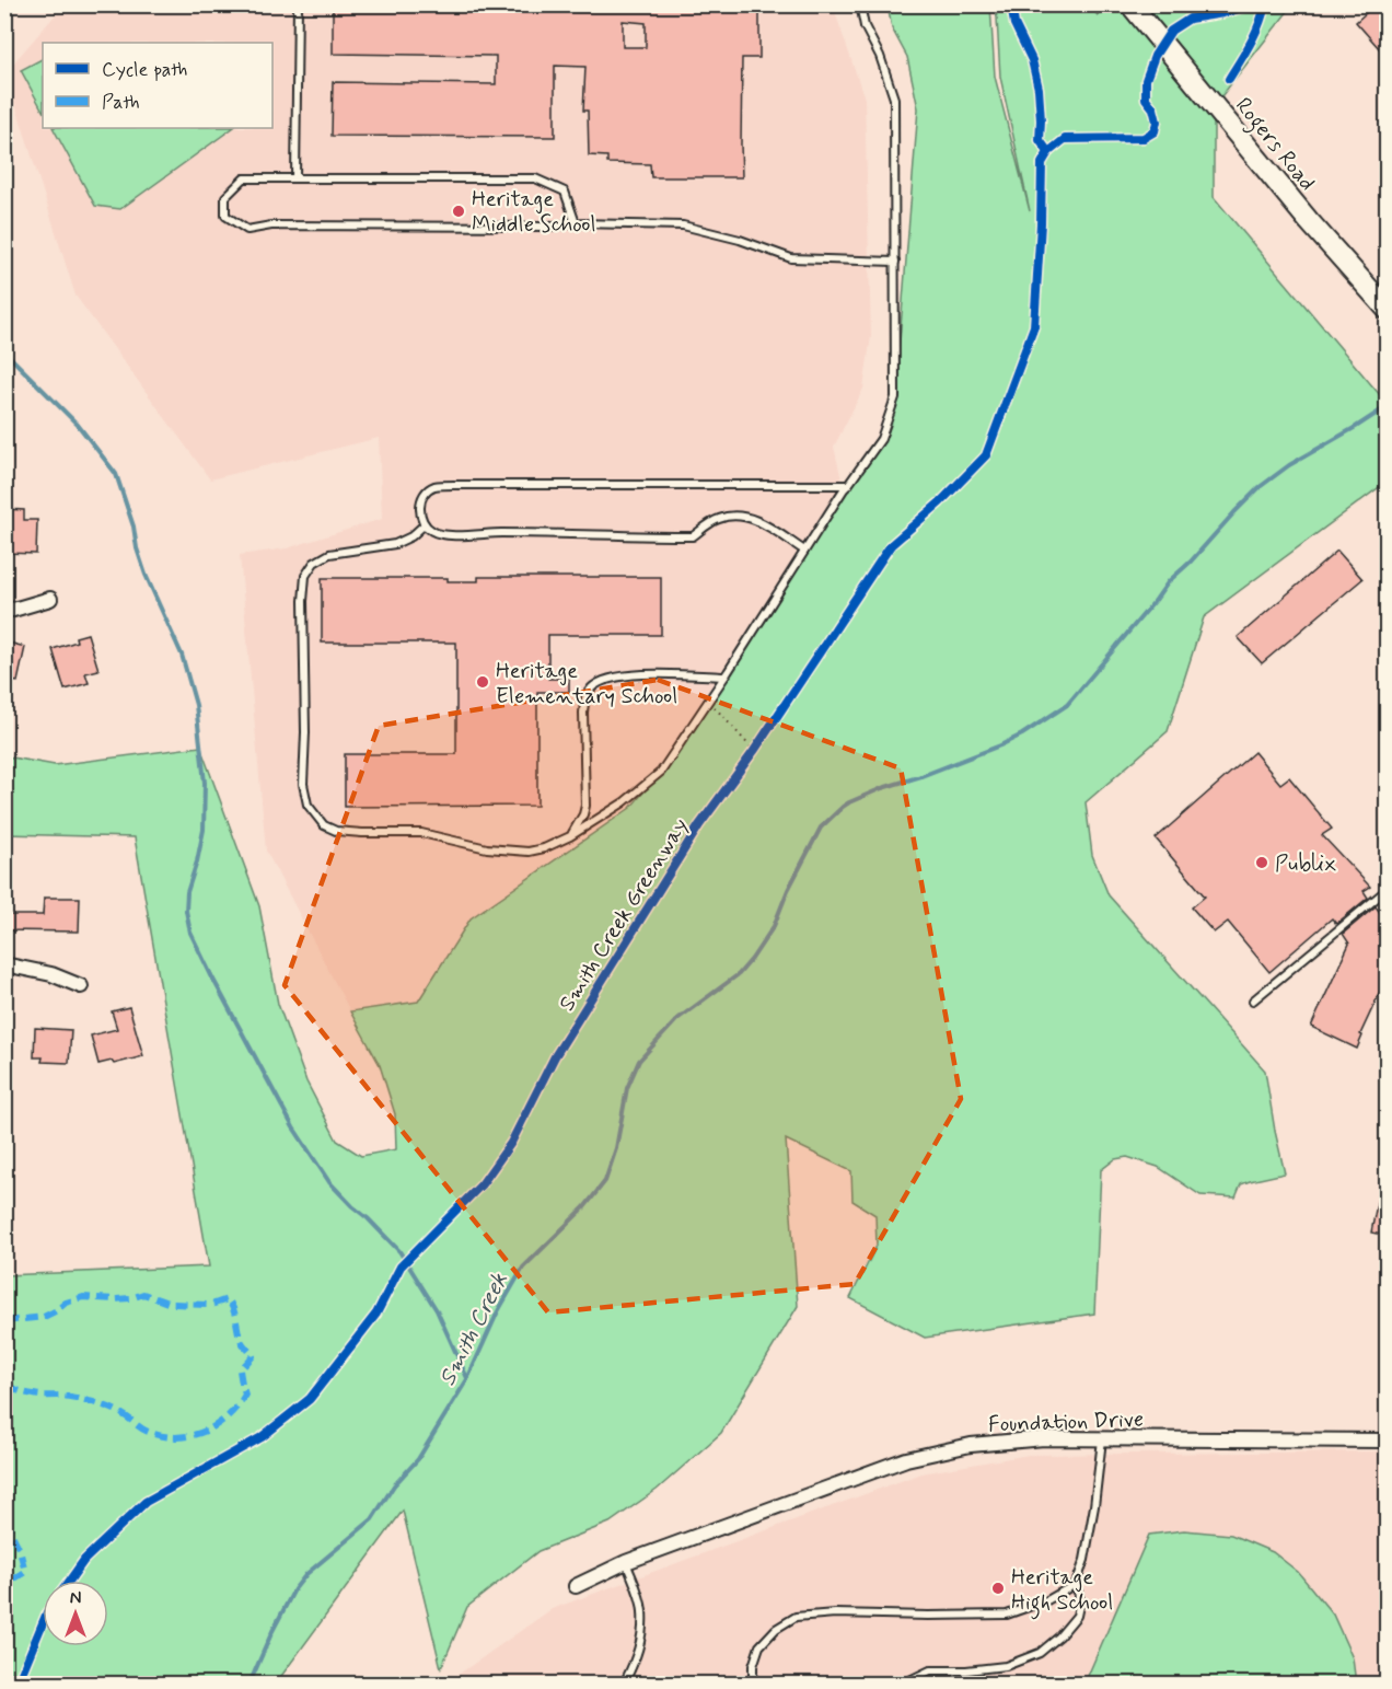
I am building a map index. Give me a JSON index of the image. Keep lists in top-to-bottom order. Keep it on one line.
{"streets":{"main road":["Rogers Road"],"street":["Foundation Drive"],"cycle path":["Smith Creek Greenway"]},"water":["Smith Creek"],"places":["Heritage Middle School","Heritage Elementary School","Publix","Heritage High School"],"legend":["Cycle path","Path"],"north":"top"}
